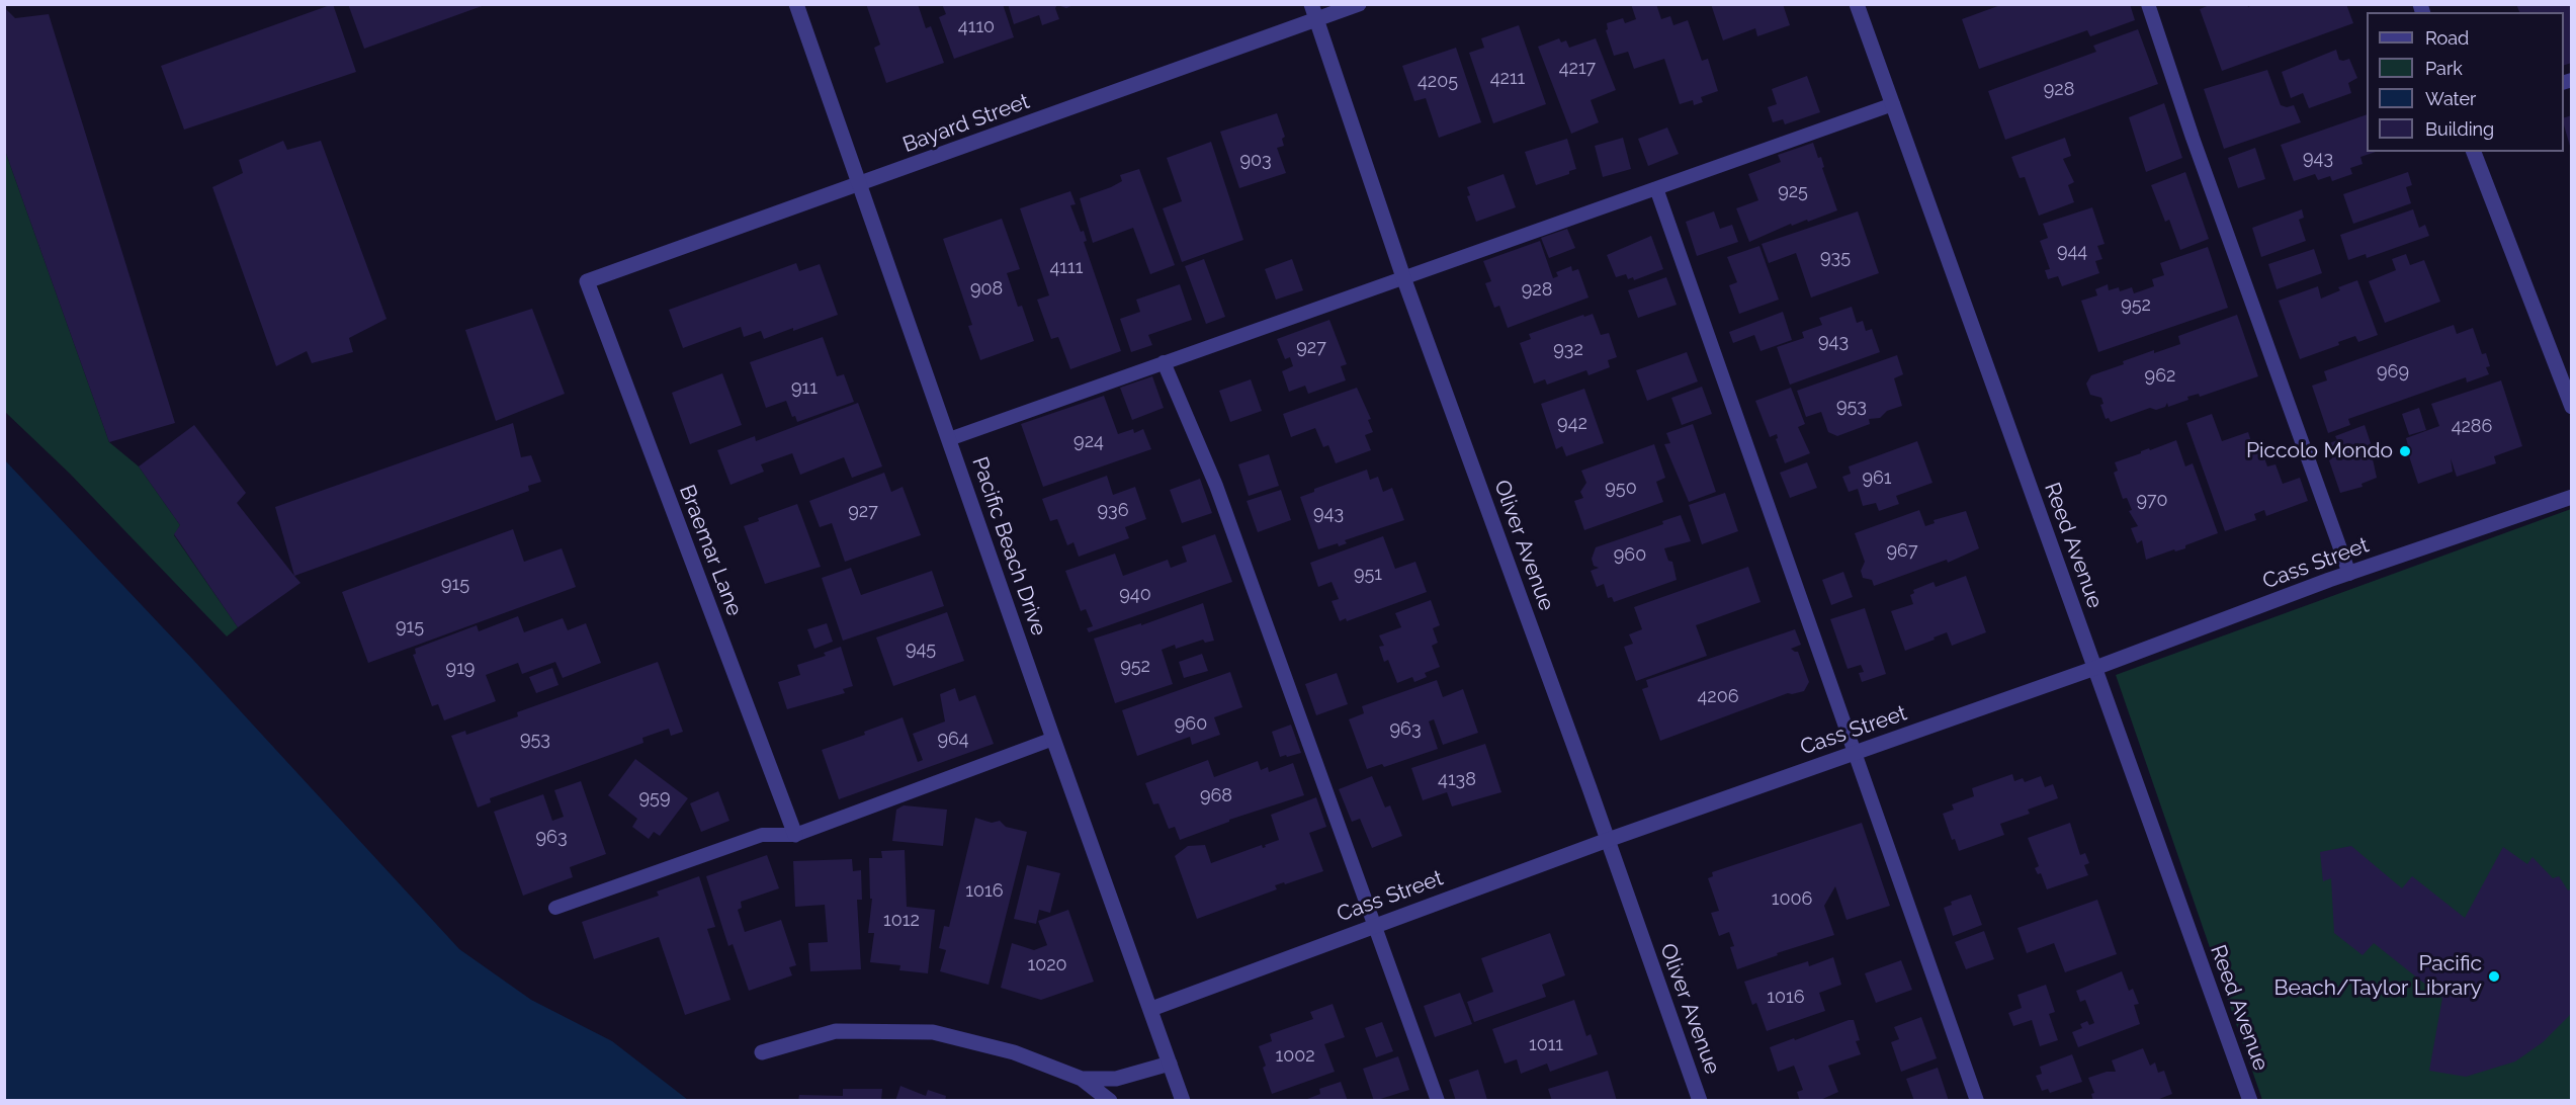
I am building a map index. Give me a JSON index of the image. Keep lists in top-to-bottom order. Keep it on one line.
{"streets":{"street":["Bayard Street","Oliver Avenue","Reed Avenue","Pacific Beach Drive","Braemar Lane","Cass Street"]},"crossings":[["Bayard Street","Oliver Avenue"],["Bayard Street","Pacific Beach Drive"],["Bayard Street","Braemar Lane"],["Oliver Avenue","Cass Street"],["Reed Avenue","Cass Street"],["Pacific Beach Drive","Cass Street"]],"places":["Piccolo Mondo","Pacific Beach/Taylor Library"],"house_numbers":["4110","4217","4211","4205","928","943","903","925","944","935","4111","908","928","952","943","927","932","969","962","911","953","942","4286","924","961","950","970","936","927","943","967","960","951","915","940","915","945","952","919","4206","960","963","953","964","4138","968","959","963","1016","1006","1012","1020","1016","1011","1002"],"legend":["Road","Park","Water","Building"]}
